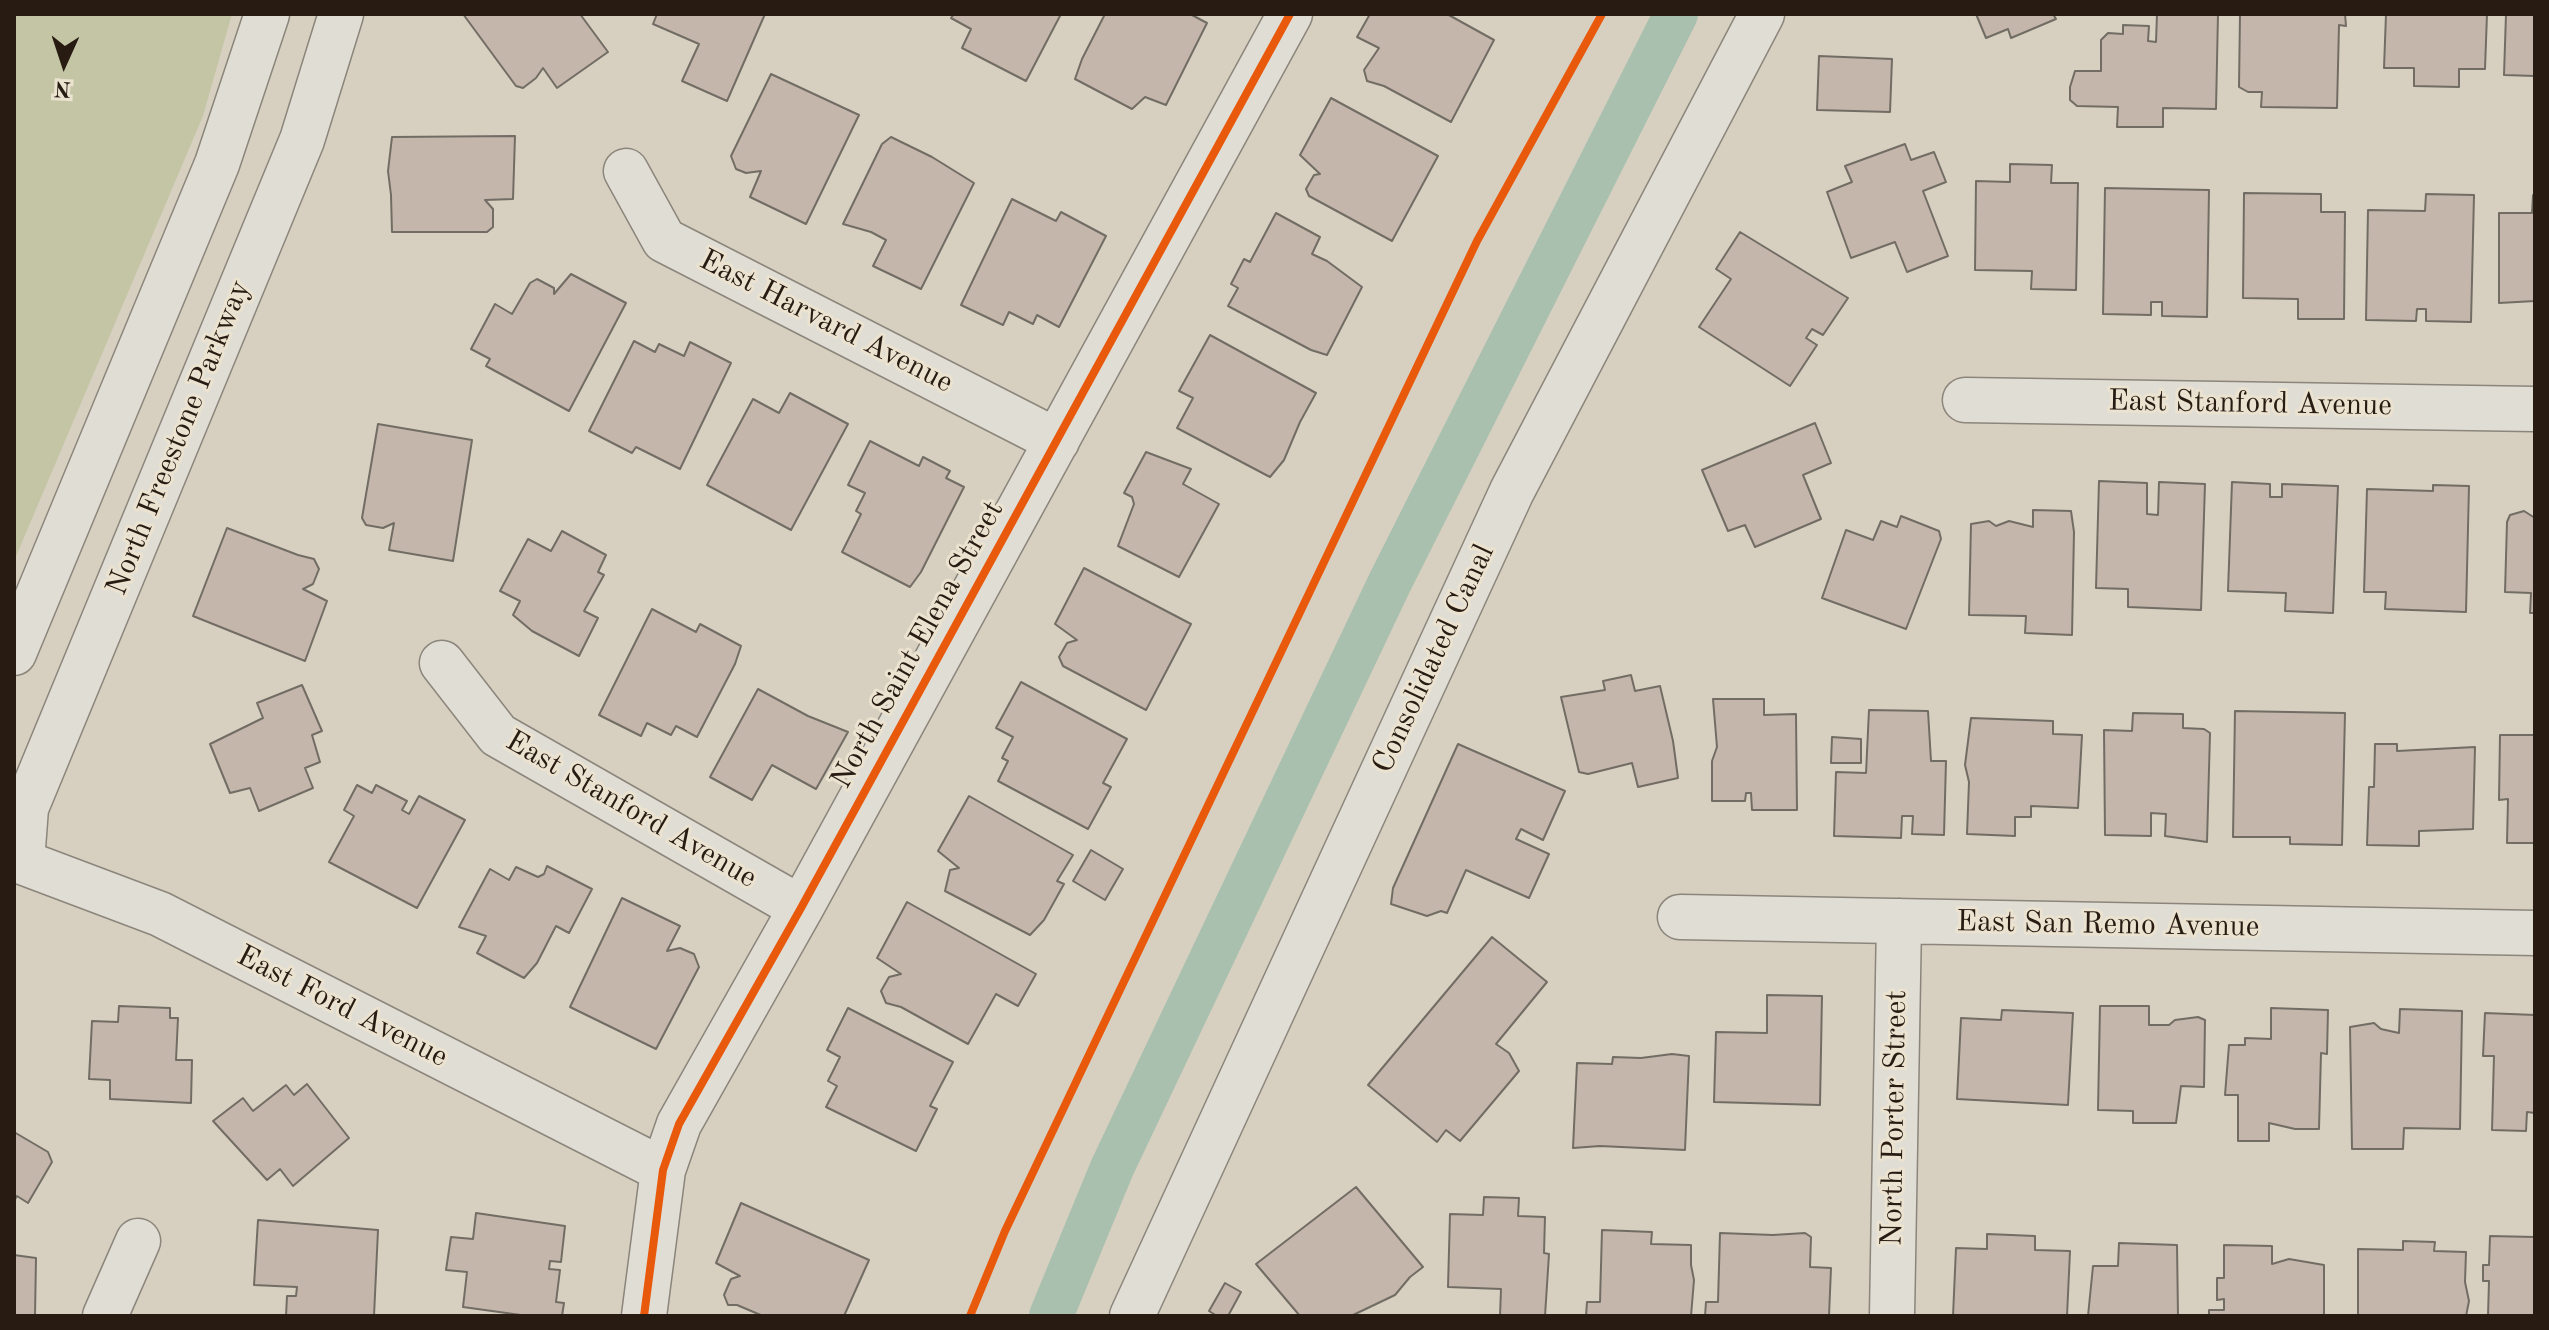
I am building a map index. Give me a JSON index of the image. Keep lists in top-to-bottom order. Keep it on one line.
{"streets":{"street":["East Harvard Avenue","East Stanford Avenue","North Freestone Parkway","North Saint Elena Street","Consolidated Canal","East San Remo Avenue","East Ford Avenue","North Porter Street"]},"crossings":[["East Harvard Avenue","North Saint Elena Street"],["East Stanford Avenue","North Saint Elena Street"],["North Freestone Parkway","East Ford Avenue"],["North Saint Elena Street","East Ford Avenue"],["East San Remo Avenue","North Porter Street"]],"north":"bottom"}
